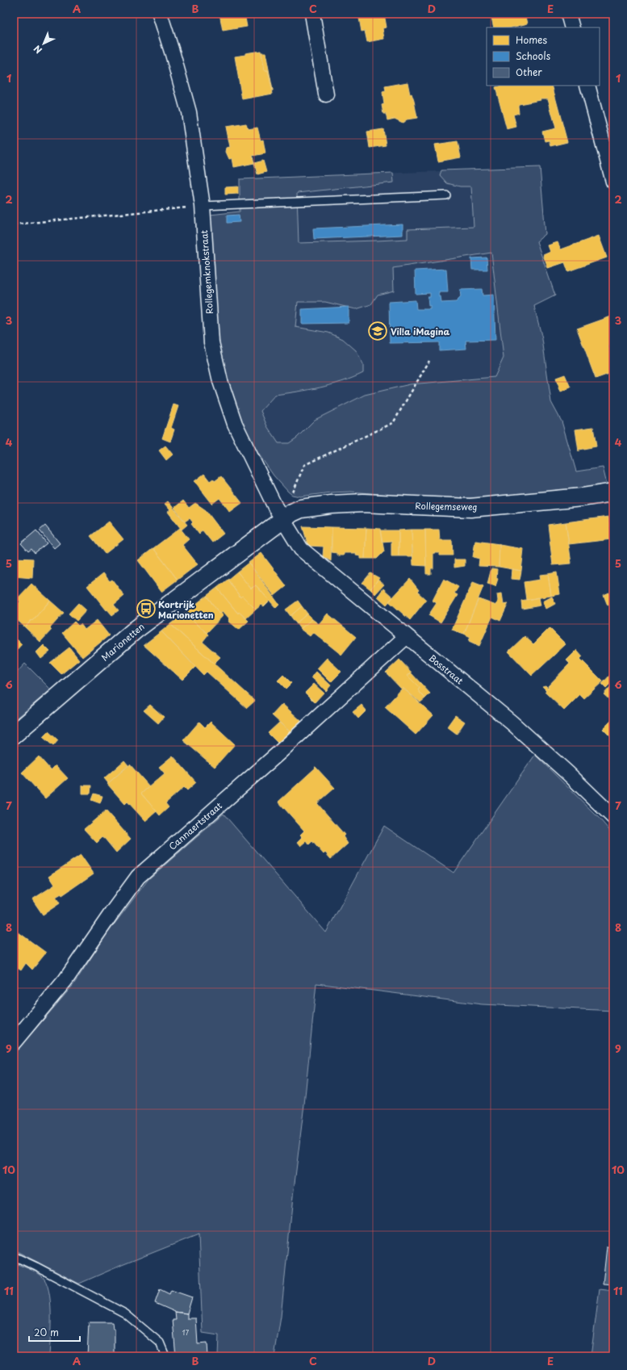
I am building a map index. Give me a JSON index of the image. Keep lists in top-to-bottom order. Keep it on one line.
{"streets":{"street":["Rollegemknokstraat","Rollegemseweg","Marionetten","Bosstraat","Cannaertstraat"]},"crossings":[["Rollegemknokstraat","Rollegemseweg"],["Rollegemknokstraat","Marionetten"],["Rollegemknokstraat","Bosstraat"],["Rollegemseweg","Marionetten"],["Rollegemseweg","Bosstraat"],["Marionetten","Bosstraat"],["Bosstraat","Cannaertstraat"]],"places":{"school or university":["Vil!a iMagina"],"bus stop":["Kortrijk Marionetten"]},"house_numbers":["17"],"legend":["Homes","Schools","Other"],"scale_bar":"20 m","north":"bottom left","grid":{"columns":["A","B","C","D","E"],"rows":["1","2","3","4","5","6","7","8","9","10","11"]}}
